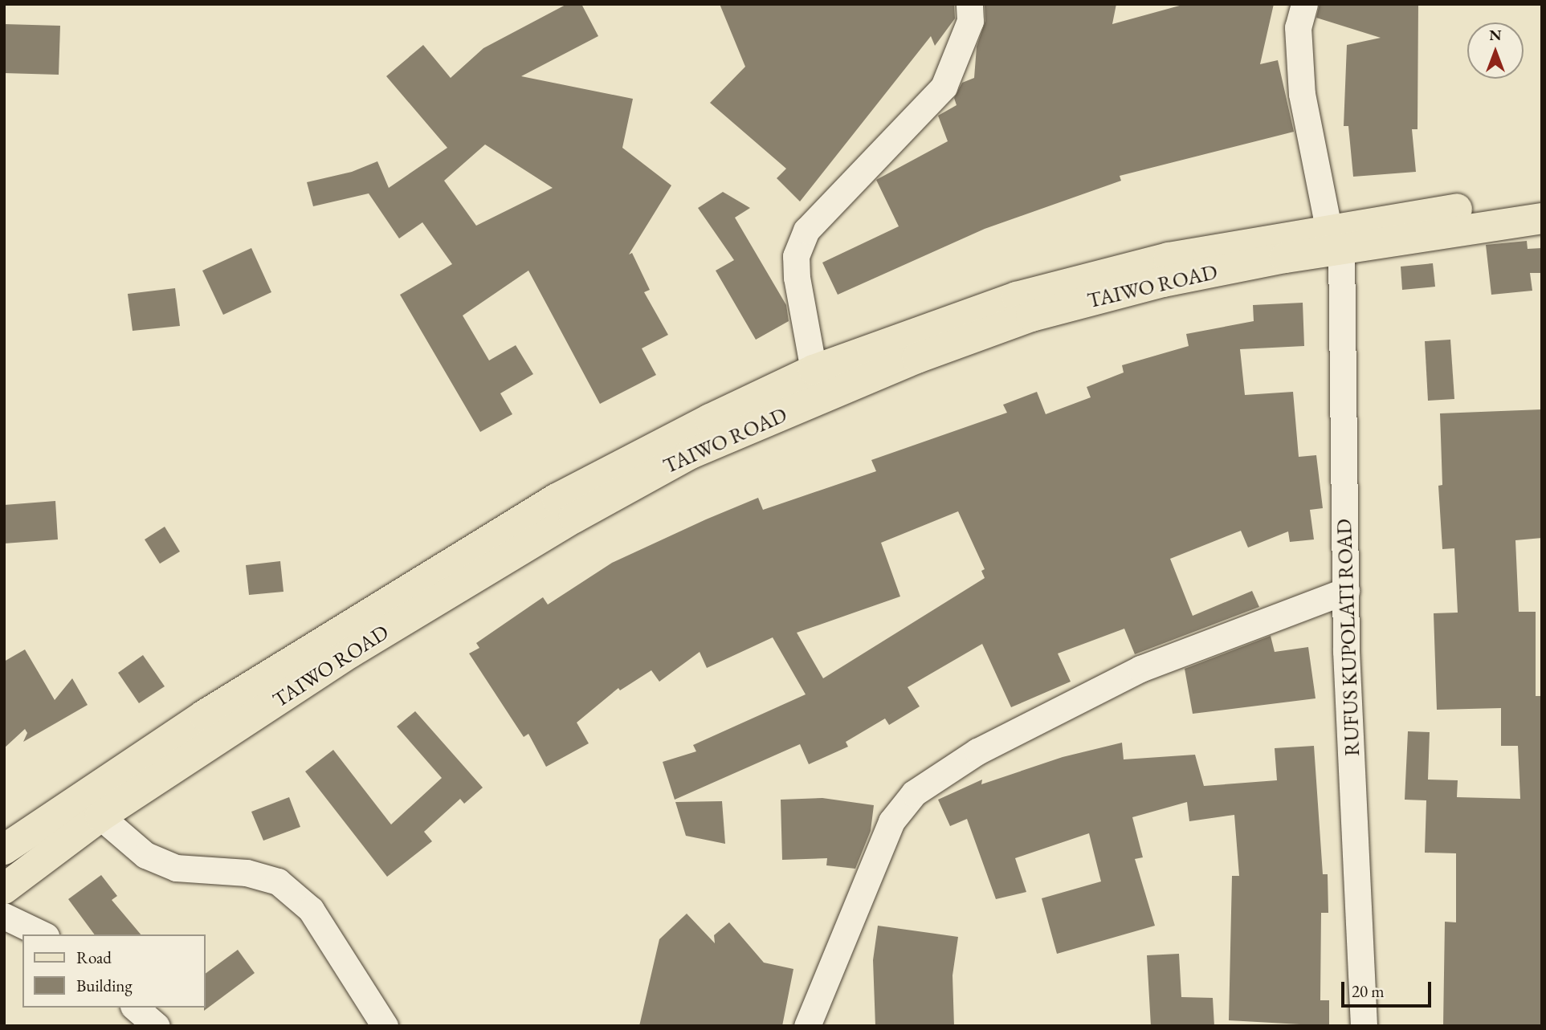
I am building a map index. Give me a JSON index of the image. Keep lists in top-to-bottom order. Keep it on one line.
{"streets":{"main road":["TAIWO ROAD"],"street":["RUFUS KUPOLATI ROAD"]},"crossings":[["TAIWO ROAD","RUFUS KUPOLATI ROAD"]],"legend":["Road","Building"],"scale_bar":"20 m","north":"top"}
